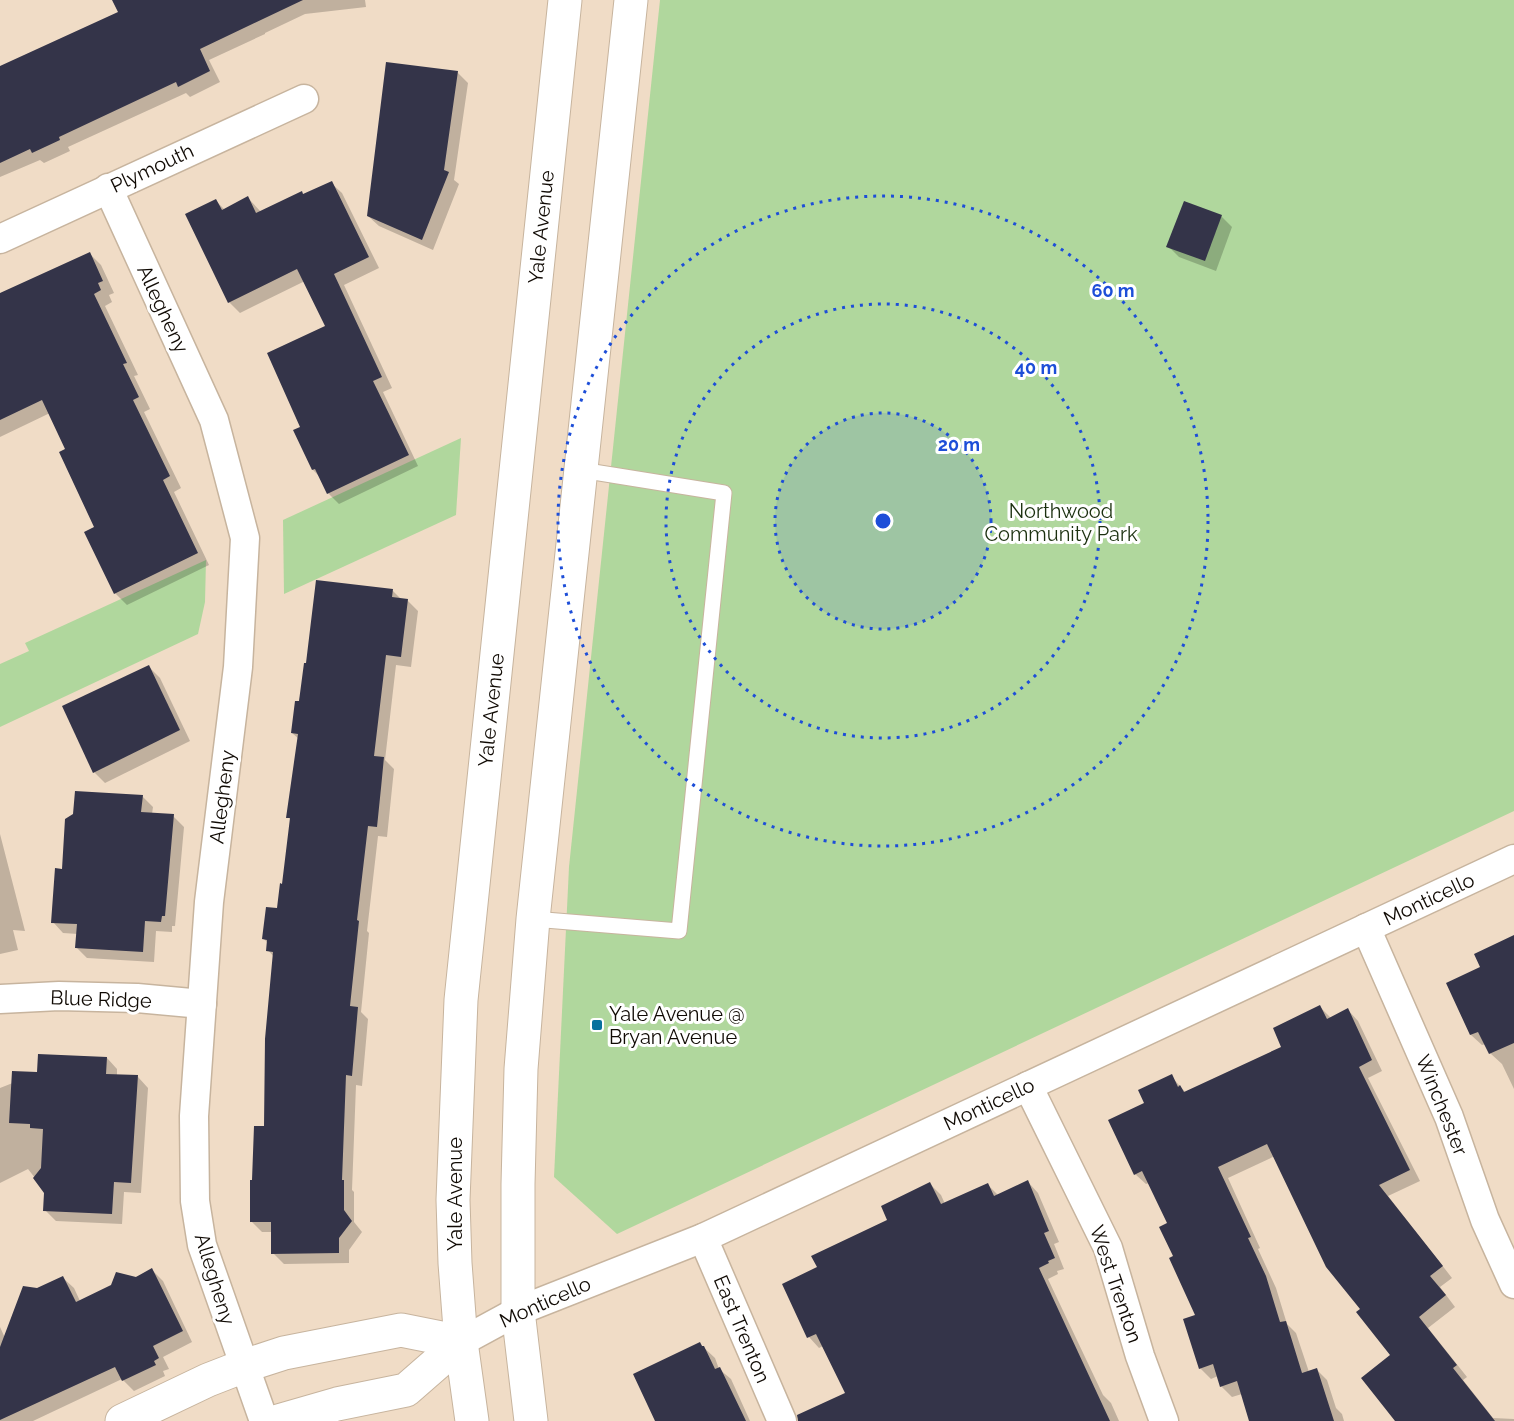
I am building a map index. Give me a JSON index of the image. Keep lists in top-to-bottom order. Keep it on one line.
{"streets":{"main road":["Yale Avenue","Monticello"],"street":["Plymouth","Allegheny","Blue Ridge","Winchester","West Trenton","East Trenton"]},"crossings":[["Plymouth","Allegheny"],["Yale Avenue","Monticello"],["Allegheny","Blue Ridge"],["Monticello","Winchester"],["Monticello","West Trenton"],["Monticello","East Trenton"]],"parks":["Northwood Community Park"],"places":{"transit":["Yale Avenue @ Bryan Avenue"]},"rings":["60 m","40 m","20 m"]}
